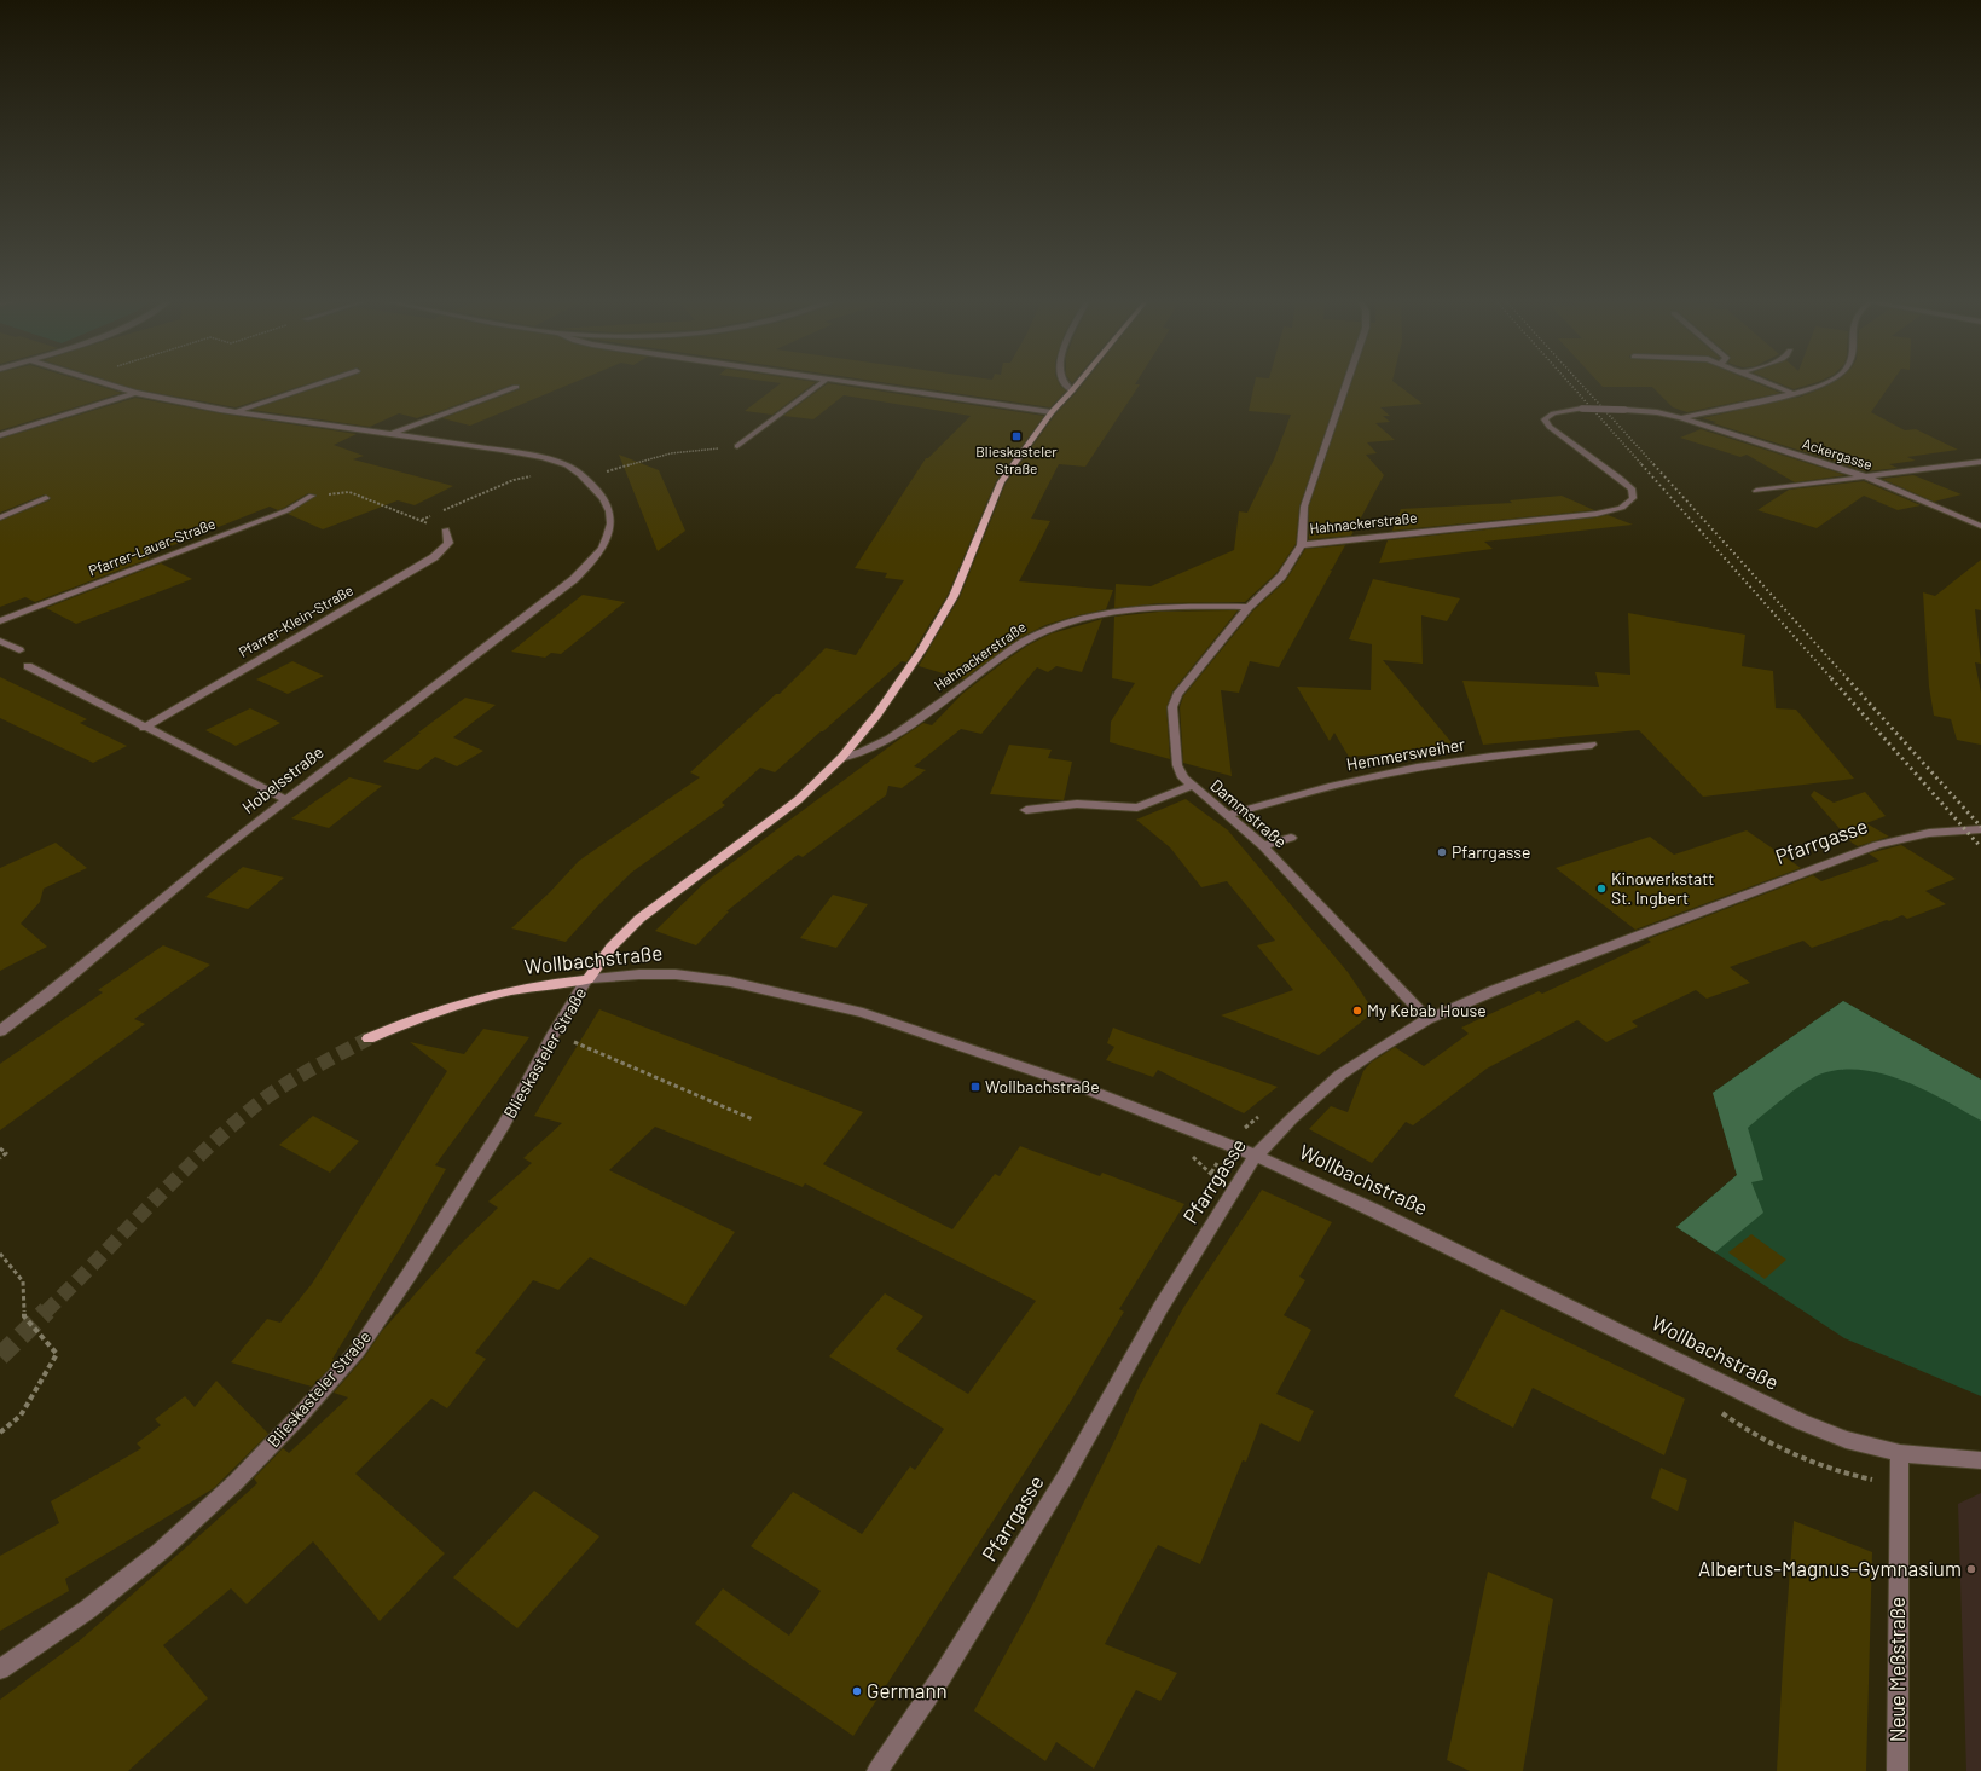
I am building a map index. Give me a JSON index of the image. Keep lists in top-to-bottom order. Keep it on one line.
{"streets":{"main road":["Wollbachstraße","Blieskasteler Straße"],"street":["Ackergasse","Hahnackerstraße","Pfarrer-Lauer-Straße","Pfarrer-Klein-Straße","Hemmersweiher","Hobelsstraße","Dammstraße","Pfarrgasse","Neue Meßstraße"]},"crossings":[["Ackergasse","Hahnackerstraße"],["Hahnackerstraße","Dammstraße"],["Hahnackerstraße","Blieskasteler Straße"],["Hemmersweiher","Dammstraße"],["Dammstraße","Pfarrgasse"],["Pfarrgasse","Wollbachstraße"],["Wollbachstraße","Blieskasteler Straße"],["Wollbachstraße","Neue Meßstraße"]],"places":{"transit":["Blieskasteler Straße","Wollbachstraße"],"other":["Pfarrgasse","Kinowerkstatt St. Ingbert","My Kebab House","Albertus-Magnus-Gymnasium","Germann"]}}
